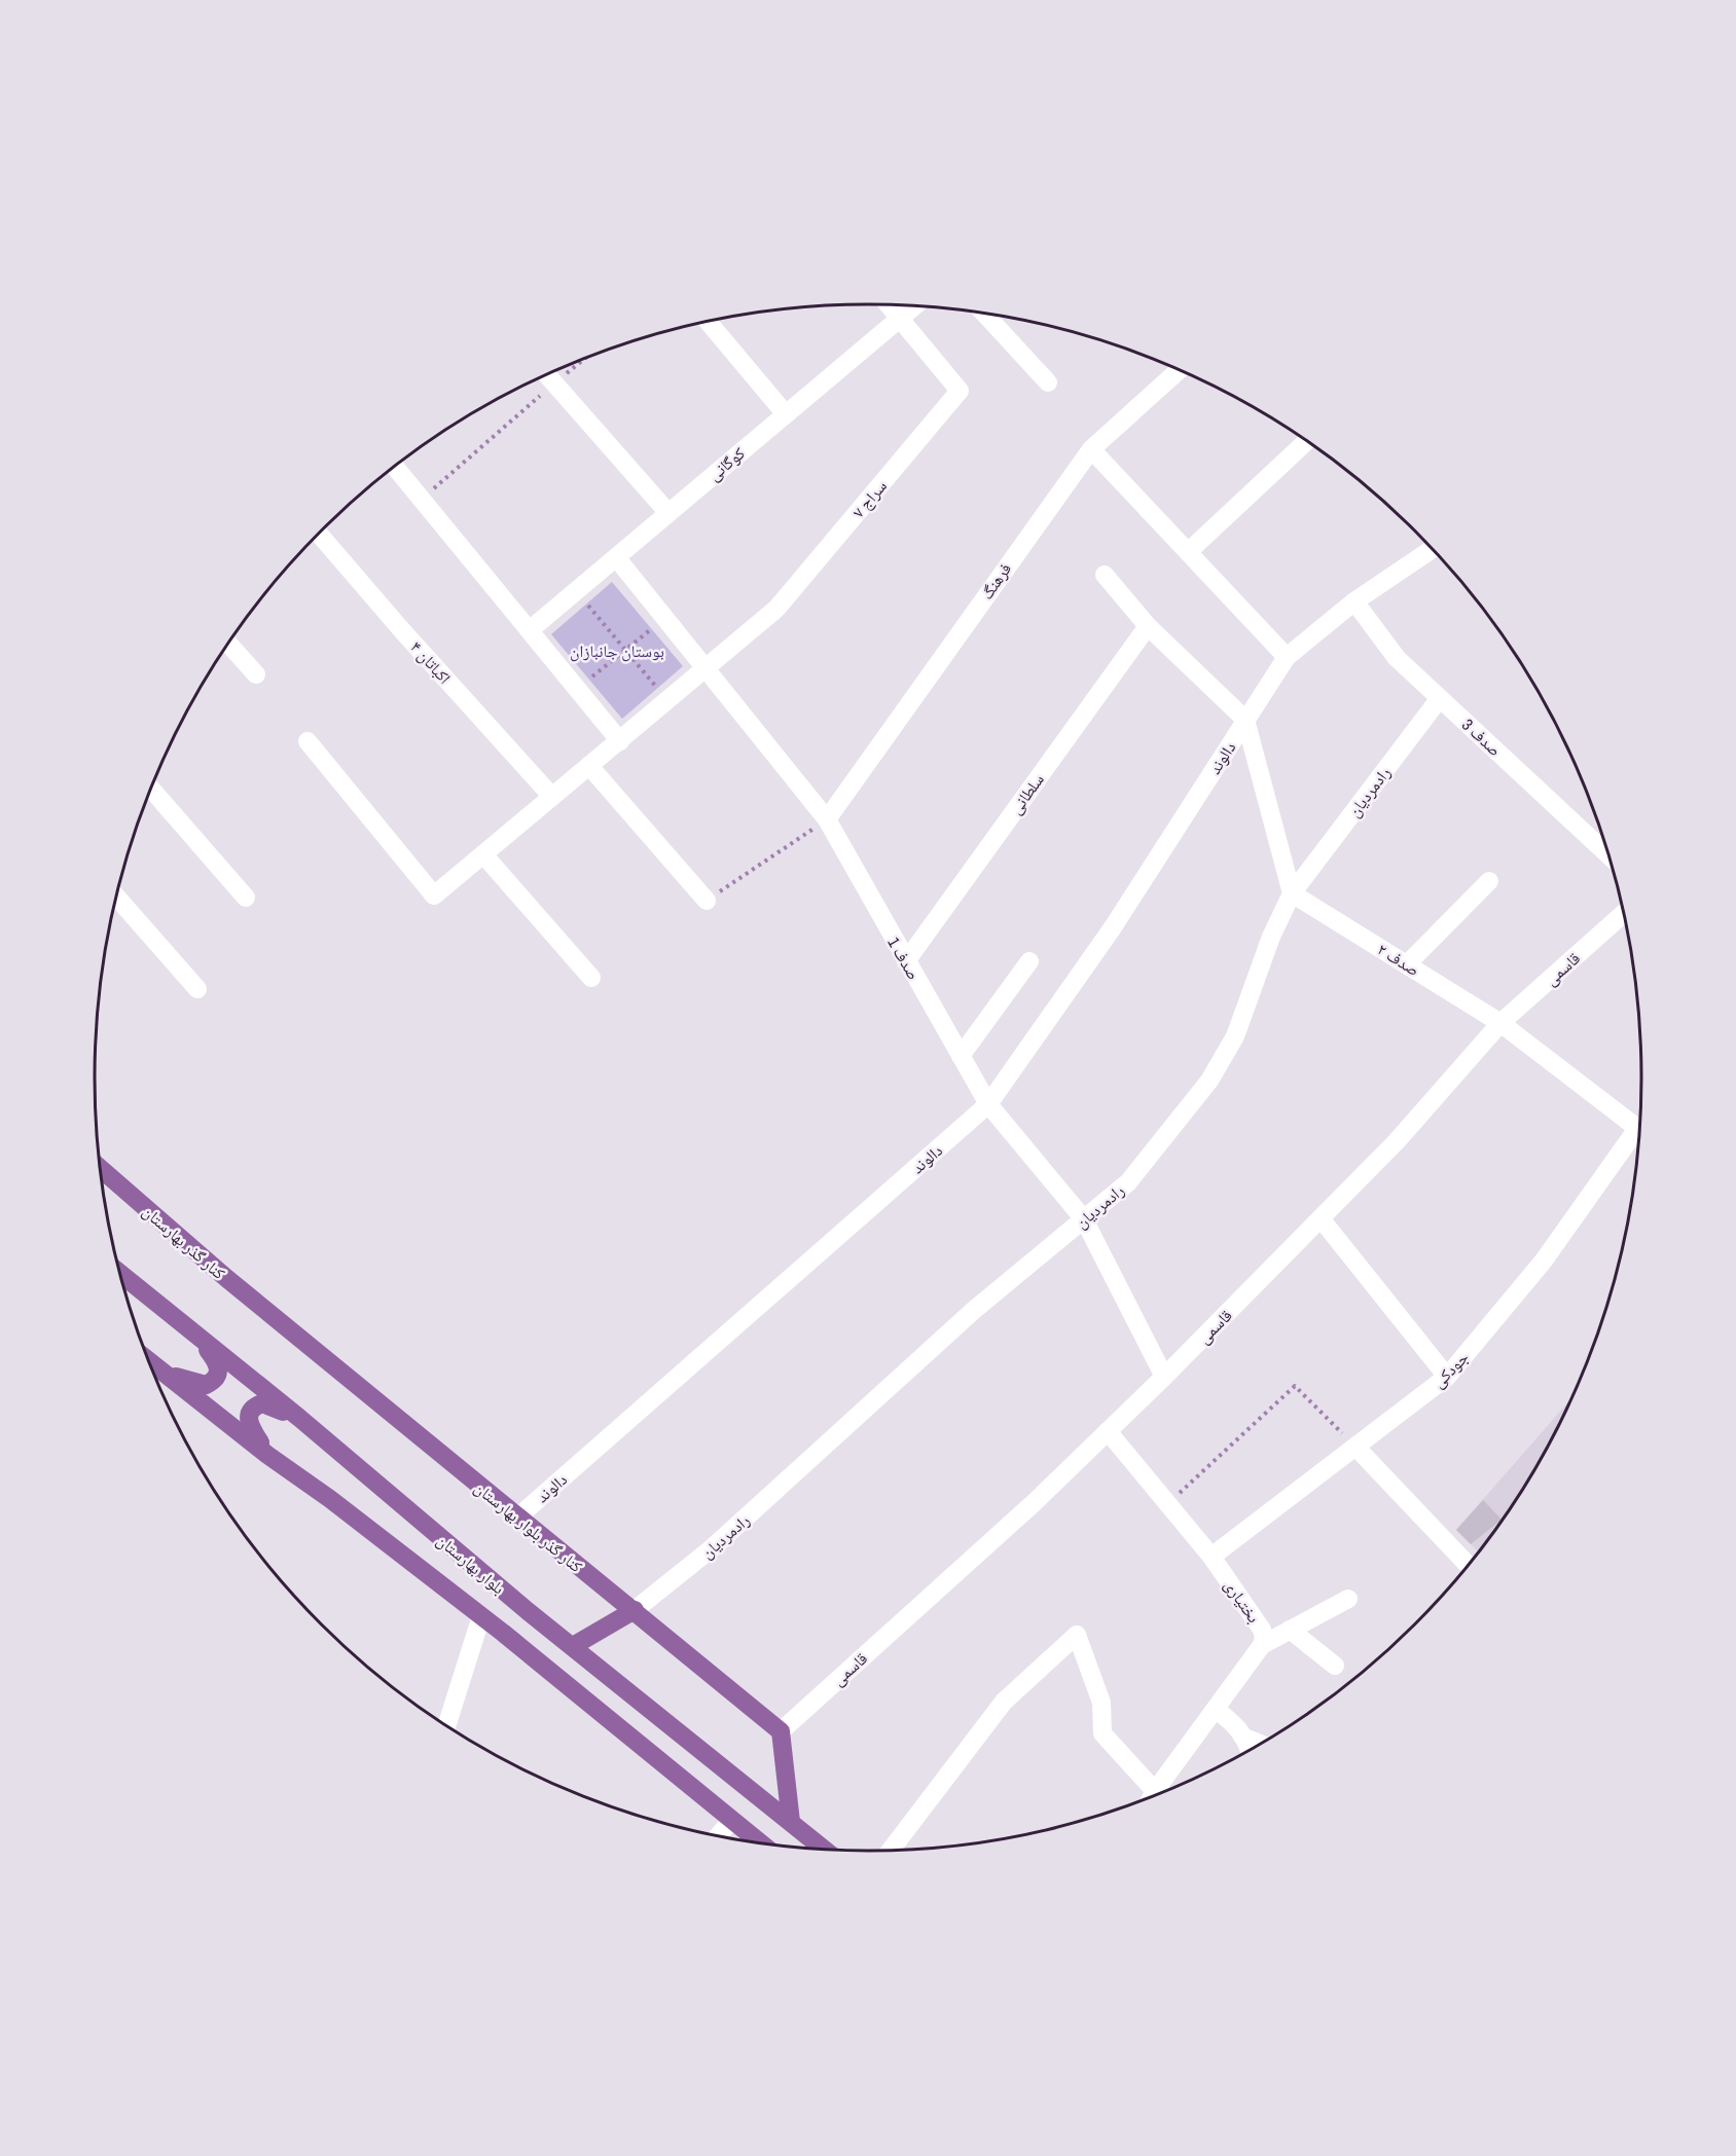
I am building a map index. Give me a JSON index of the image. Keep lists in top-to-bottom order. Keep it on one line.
{"streets":{"main road":["کنار گذر بهارستان","کنار گذر بلوار بهارستان","بلوار بهارستان"],"street":["کوگانی","سراج ۷","فرهنگ","اکباتان ۴","صدف 3","دالوند","رادمردیان","سلطانی","صدف 1","صدف ۲","قاسمی","جودکی","بختیاری"]},"crossings":[["کوگانی","سراج ۷"],["کوگانی","صدف 1"],["سراج ۷","صدف 1"],["فرهنگ","صدف 1"],["صدف 3","دالوند"],["صدف 3","رادمردیان"],["دالوند","صدف 1"],["دالوند","کنار گذر بلوار بهارستان"],["رادمردیان","صدف 1"],["رادمردیان","صدف ۲"],["رادمردیان","کنار گذر بلوار بهارستان"],["سلطانی","صدف 1"],["صدف 1","قاسمی"],["صدف ۲","قاسمی"],["قاسمی","کنار گذر بلوار بهارستان"],["قاسمی","بختیاری"],["کنار گذر بهارستان","کنار گذر بلوار بهارستان"],["جودکی","بختیاری"]],"parks":["بوستان جانبازان"]}
